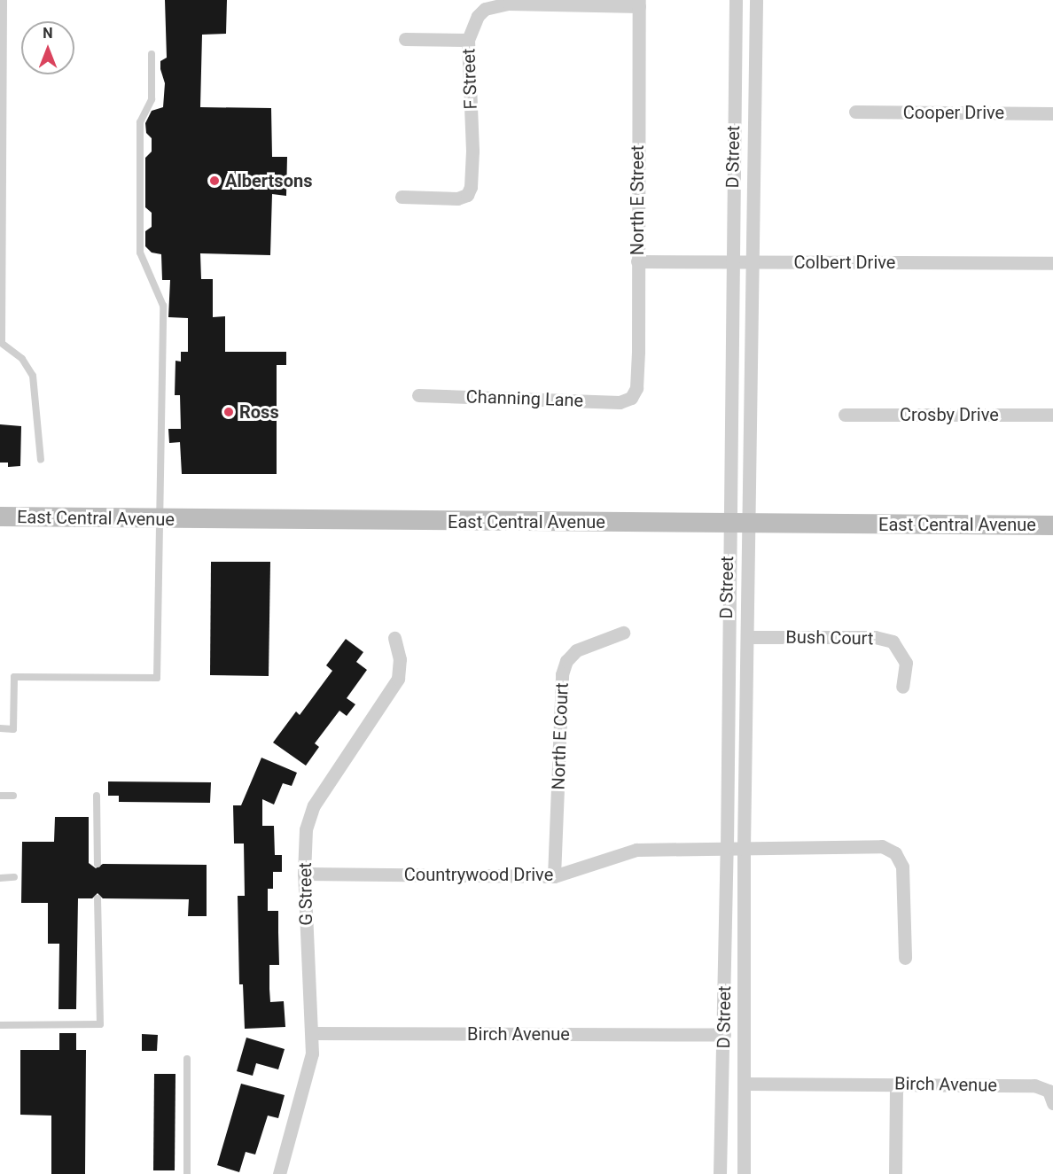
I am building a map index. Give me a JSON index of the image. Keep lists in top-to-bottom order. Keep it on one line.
{"streets":{"main road":["East Central Avenue"],"street":["F Street","Cooper Drive","D Street","North E Street","Colbert Drive","Channing Lane","Crosby Drive","Bush Court","North E Court","Countrywood Drive","G Street","Birch Avenue"]},"crossings":[["F Street","North E Street"],["D Street","Colbert Drive"],["D Street","East Central Avenue"],["D Street","Bush Court"],["D Street","Countrywood Drive"],["D Street","Birch Avenue"],["North E Street","Colbert Drive"],["North E Street","Channing Lane"],["North E Court","Countrywood Drive"],["Countrywood Drive","G Street"],["G Street","Birch Avenue"]],"places":["Albertsons","Ross"],"north":"top"}
